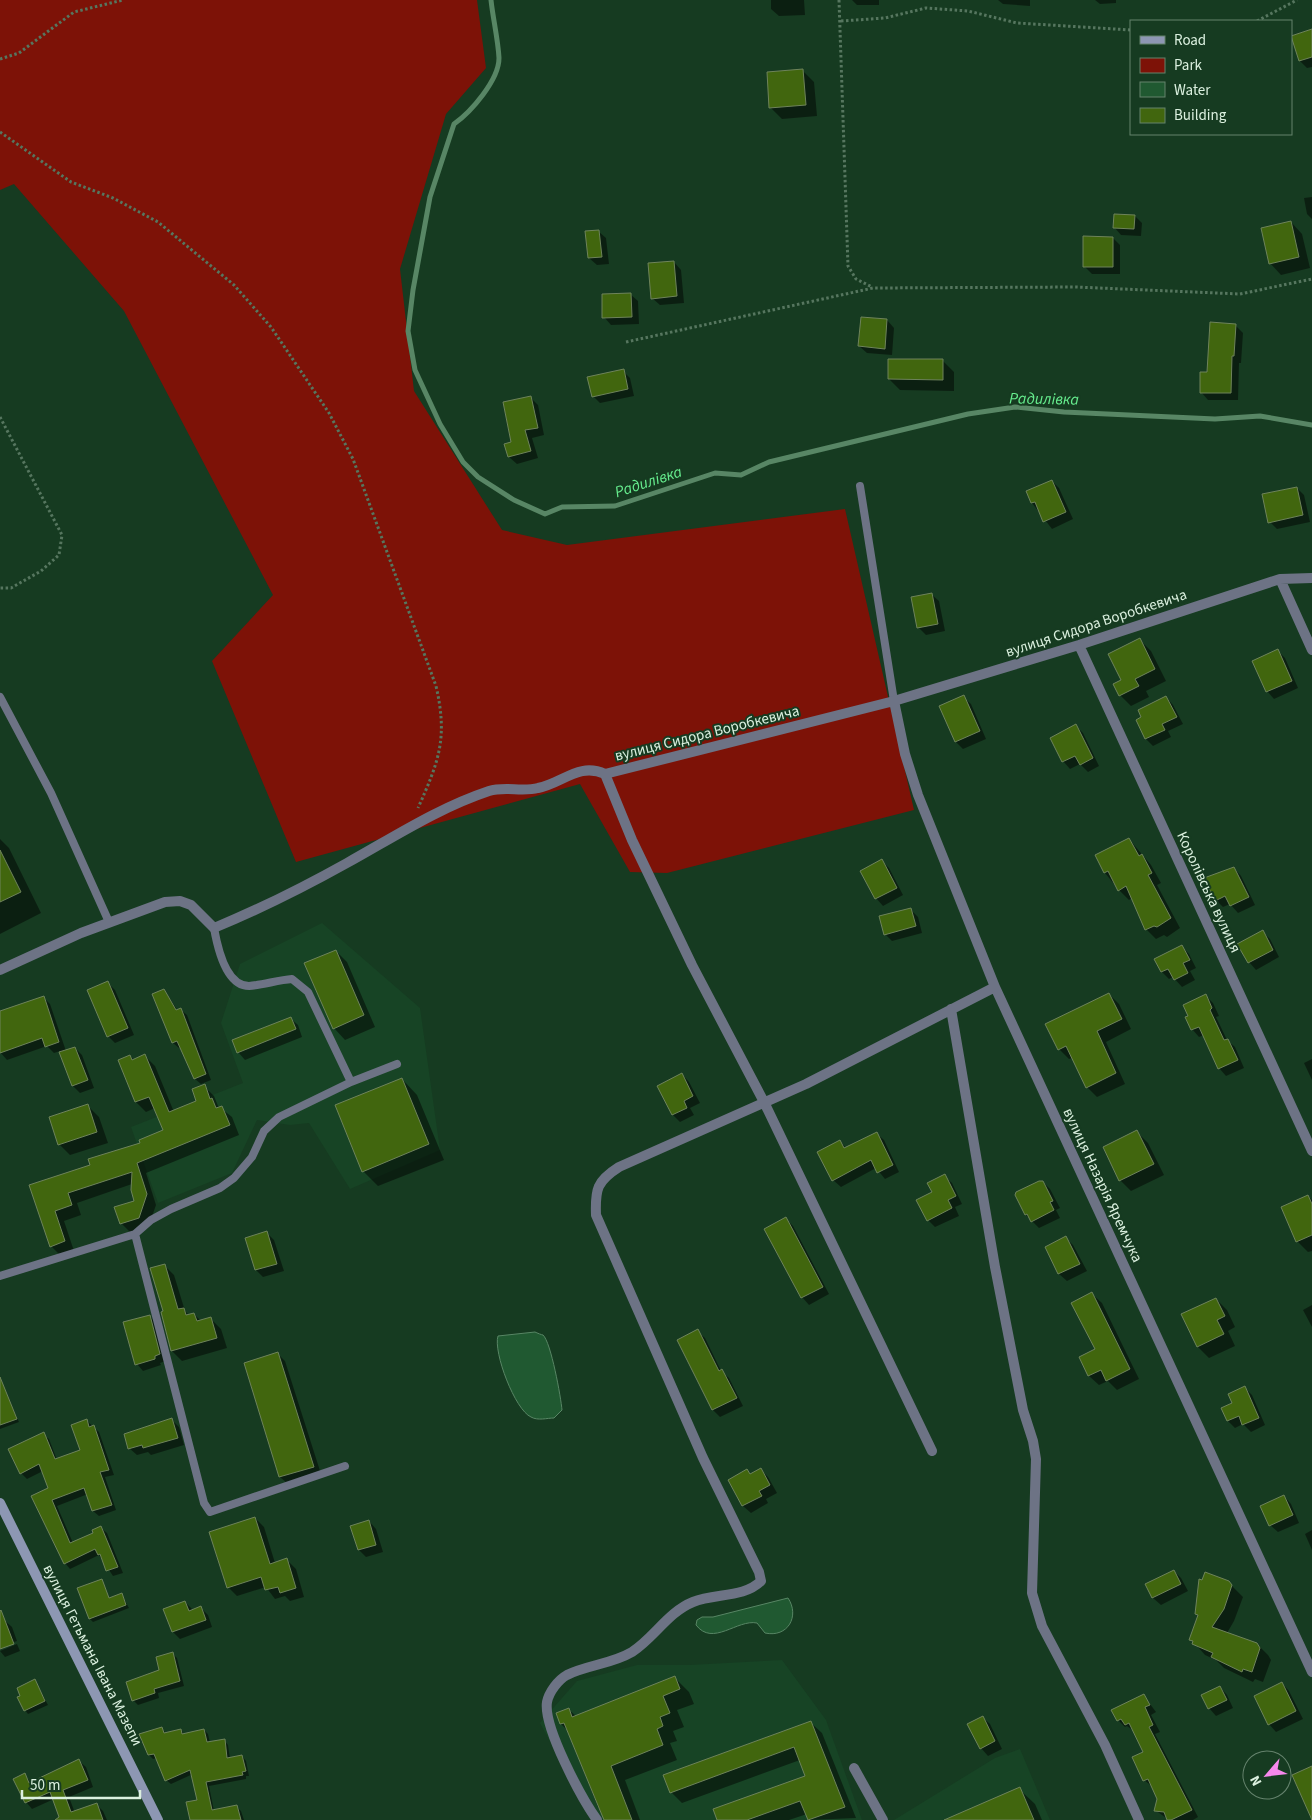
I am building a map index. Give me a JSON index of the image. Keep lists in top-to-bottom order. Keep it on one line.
{"streets":{"main road":["вулиця Гетьмана Івана Мазепи"],"street":["вулиця Сидора Воробкевича","Королівська вулиця","вулиця Назарія Яремчука"]},"crossings":[["вулиця Сидора Воробкевича","Королівська вулиця"],["вулиця Сидора Воробкевича","вулиця Назарія Яремчука"]],"water":["Радилівка"],"legend":["Road","Park","Water","Building"],"scale_bar":"50 m","north":"bottom left"}
